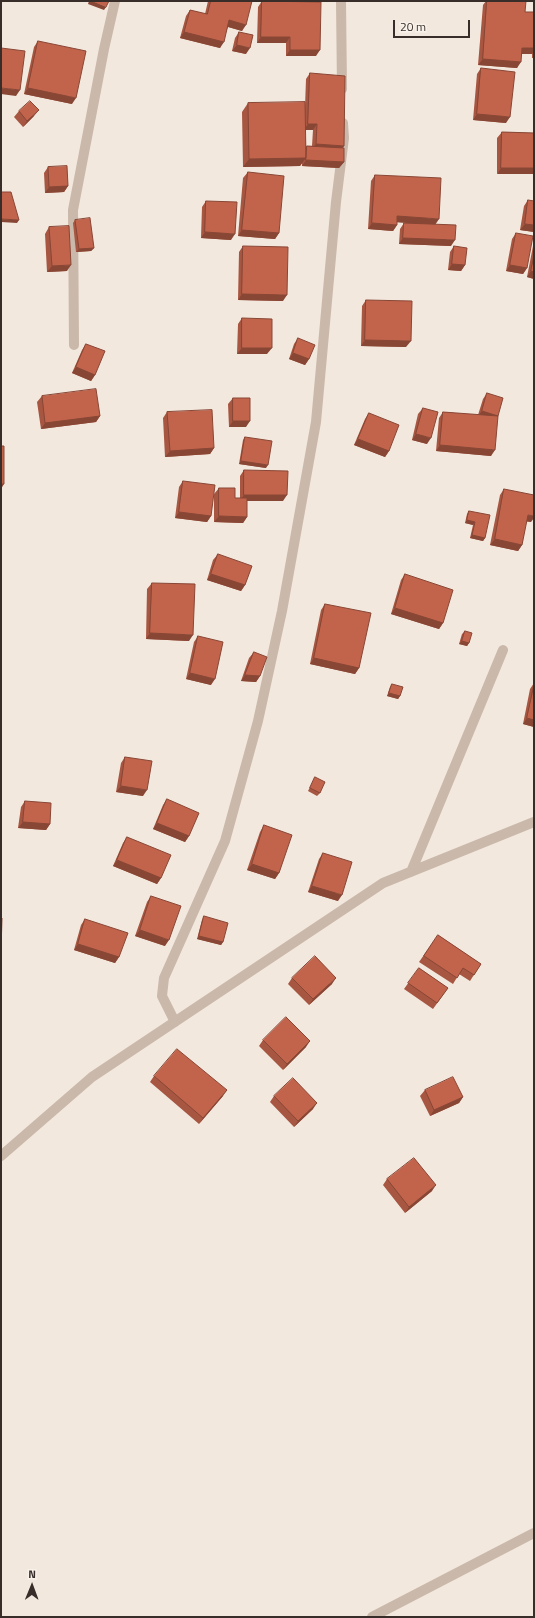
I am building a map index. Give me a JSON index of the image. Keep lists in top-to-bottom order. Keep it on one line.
{"scale_bar":"20 m","north":"top"}
